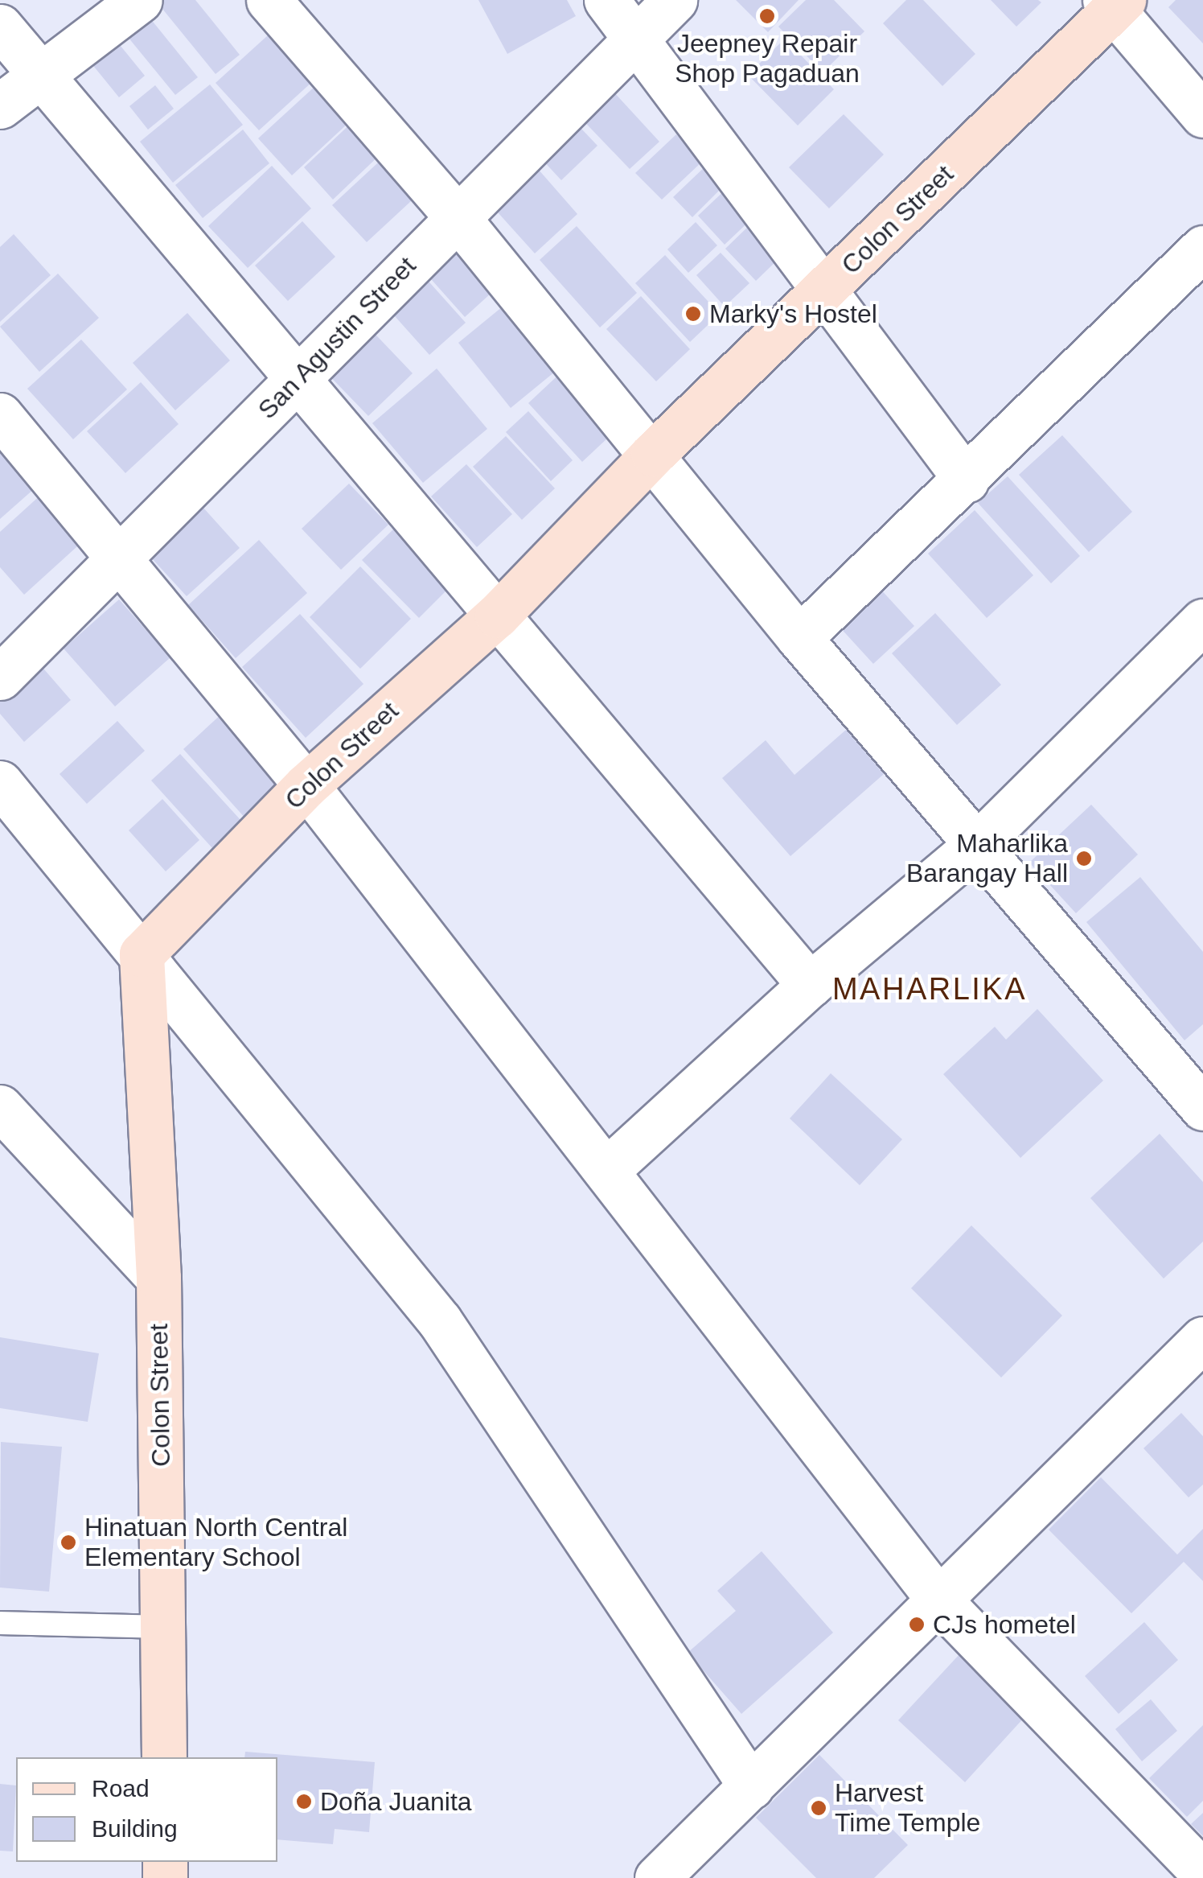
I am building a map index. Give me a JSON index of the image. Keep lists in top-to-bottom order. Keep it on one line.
{"streets":{"main road":["Colon Street"],"street":["San Agustin Street"]},"districts":["MAHARLIKA"],"places":["Jeepney Repair Shop Pagaduan","Marky's Hostel","Maharlika Barangay Hall","Hinatuan North Central Elementary School","CJs hometel","Doña Juanita","Harvest Time Temple"],"legend":["Road","Building"]}
